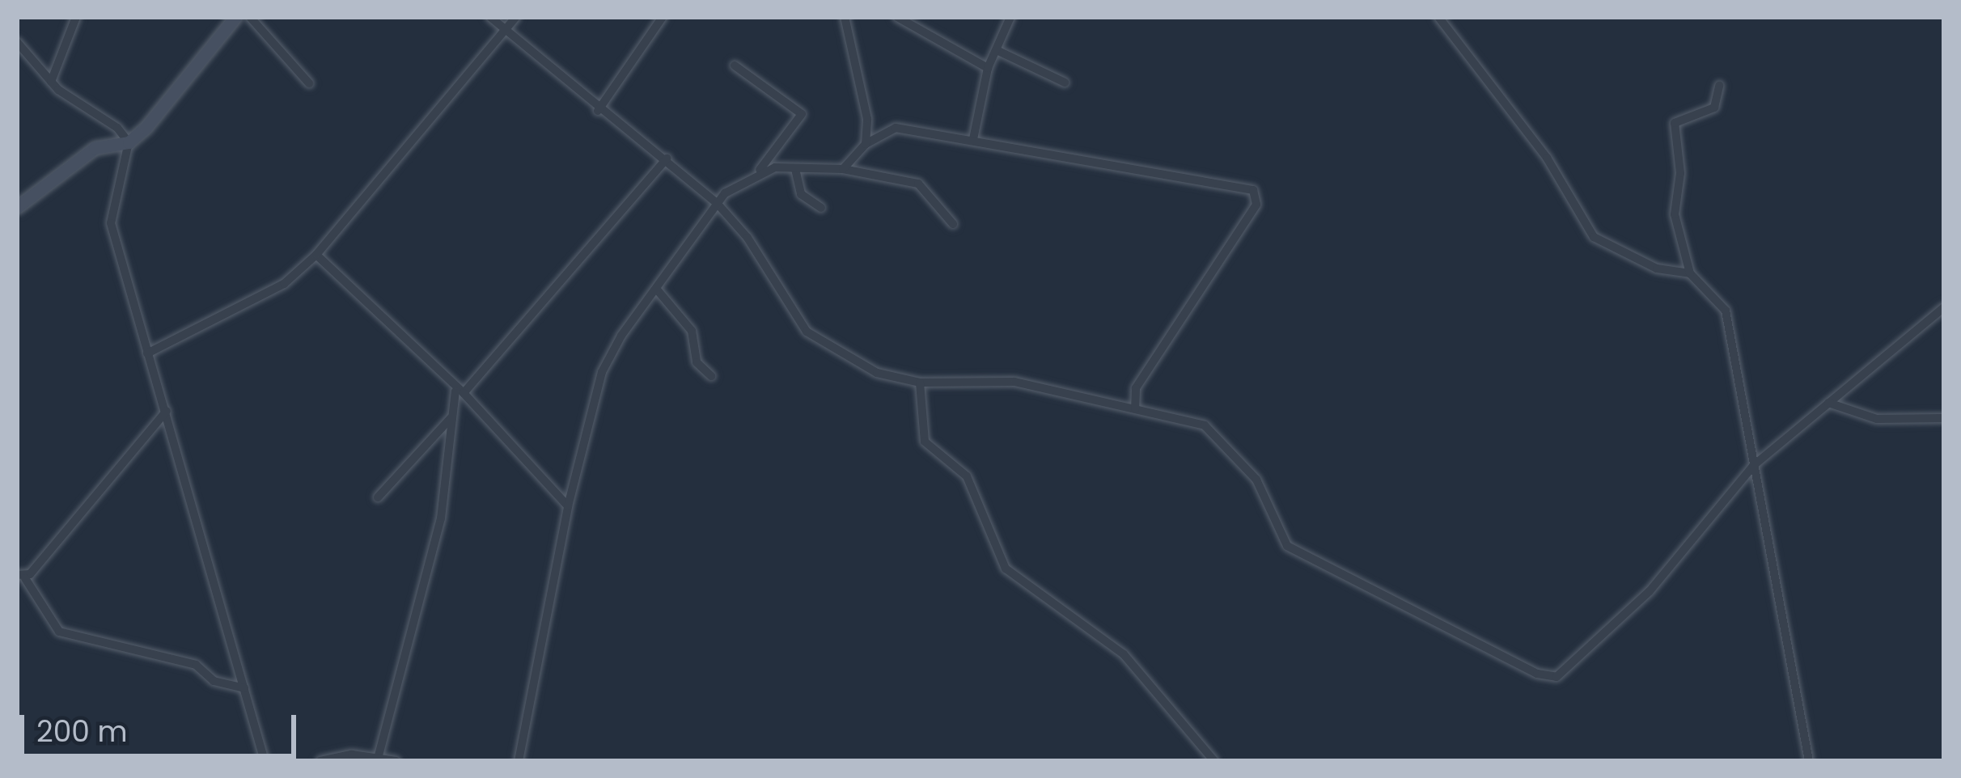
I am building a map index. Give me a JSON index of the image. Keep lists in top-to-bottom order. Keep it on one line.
{"scale_bar":"200 m"}
